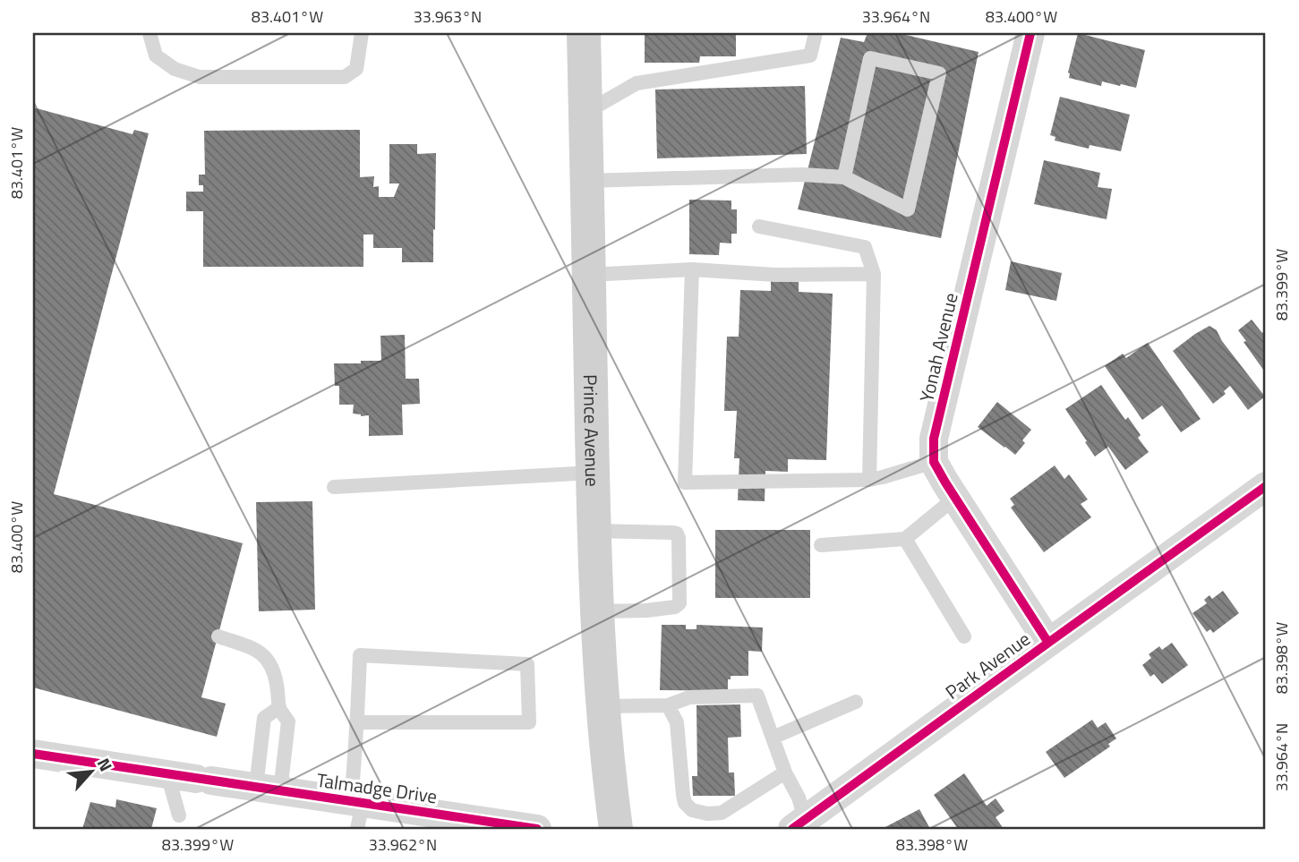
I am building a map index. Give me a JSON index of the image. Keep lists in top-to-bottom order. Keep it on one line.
{"streets":{"main road":["Prince Avenue"],"street":["Yonah Avenue","Park Avenue","Talmadge Drive"]},"north":"top right","coordinates":["83.401°W","33.963°N","33.964°N","83.400°W","83.399°W","83.398°W","33.962°N"]}
